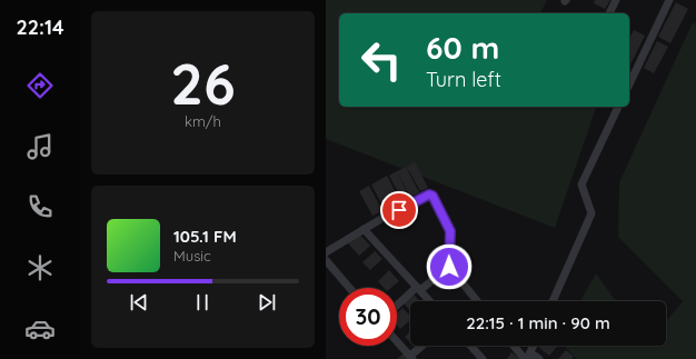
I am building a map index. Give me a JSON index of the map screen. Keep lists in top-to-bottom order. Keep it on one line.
{"page":{"tabs":"22:14","tile":["26","km/h"],"turn":["60 m","Turn left"],"song":["105.1 FM","Music"],"limit":"30","trip":"22:15 · 1 min · 90 m"}}
